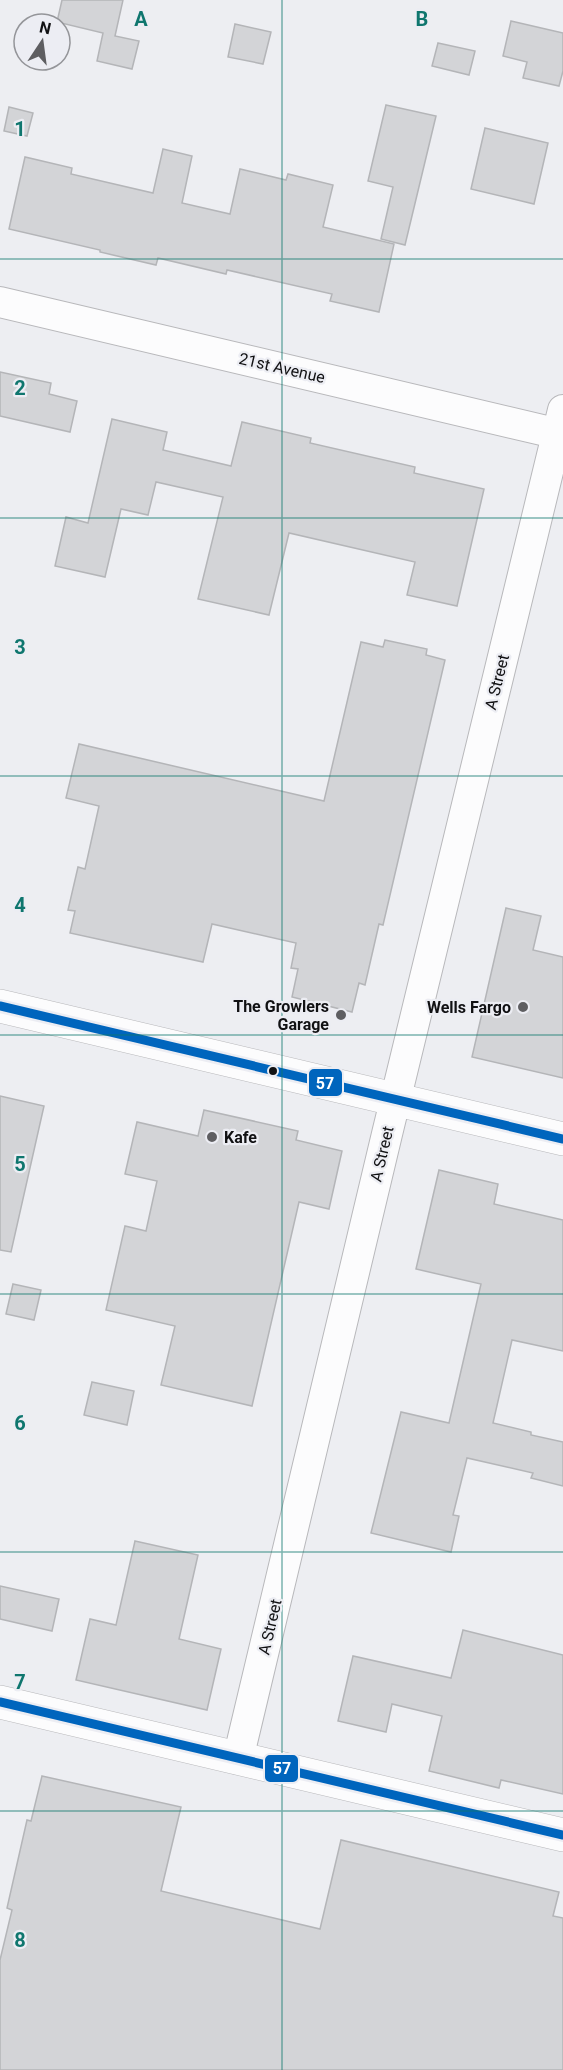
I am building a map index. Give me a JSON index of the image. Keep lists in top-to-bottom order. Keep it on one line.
{"streets":{"street":["21st Avenue","A Street"]},"crossings":[["21st Avenue","A Street"]],"places":["Wells Fargo","The Growlers Garage","Kafe"],"lines":["transit line 57"],"north":"top","grid":{"columns":["A","B"],"rows":["1","2","3","4","5","6","7","8"]}}
